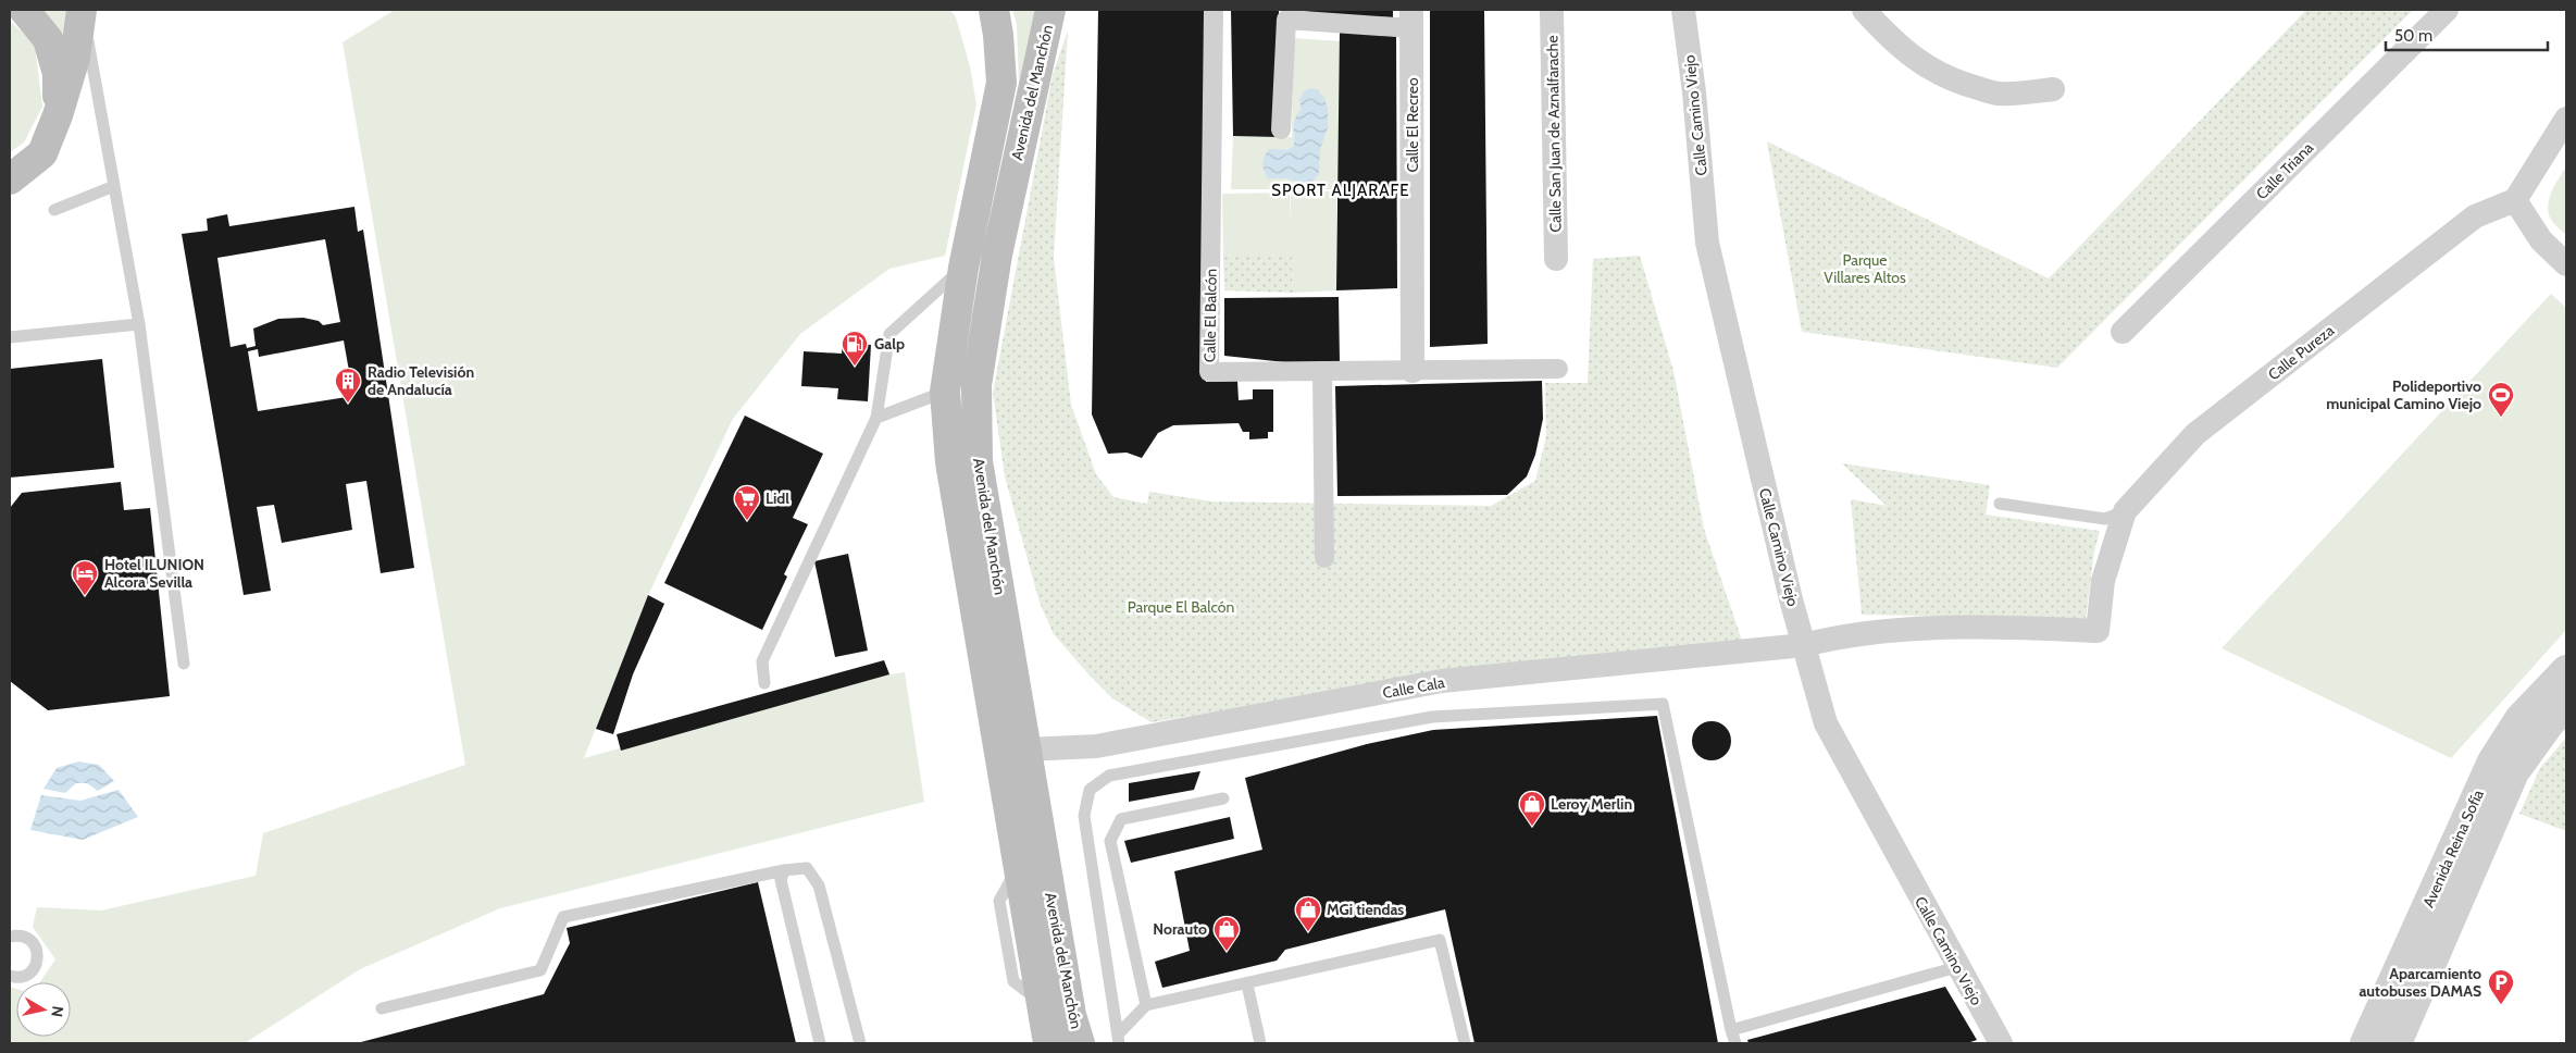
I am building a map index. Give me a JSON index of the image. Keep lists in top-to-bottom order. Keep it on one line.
{"streets":{"main road":["Avenida del Manchón"],"street":["Calle Camino Viejo","Calle El Recreo","Calle San Juan de Aznalfarache","Calle Triana","Calle El Balcón","Calle Pureza","Calle Cala","Avenida Reina Sofía"]},"crossings":[["Avenida del Manchón","Calle Cala"],["Calle Camino Viejo","Calle Cala"],["Calle El Recreo","Calle El Balcón"],["Calle Pureza","Calle Cala"]],"districts":["SPORT ALJARAFE"],"parks":["Parque Villares Altos","Parque El Balcón"],"places":{"fuel station":["Galp"],"building":["Radio Televisión de Andalucía"],"sports":["Polideportivo municipal Camino Viejo"],"supermarket":["Lidl"],"hotel":["Hotel ILUNION Alcora Sevilla"],"shop":["Leroy Merlin","MGi tiendas","Norauto"],"parking":["Aparcamiento autobuses DAMAS"]},"scale_bar":"50 m","north":"right"}
